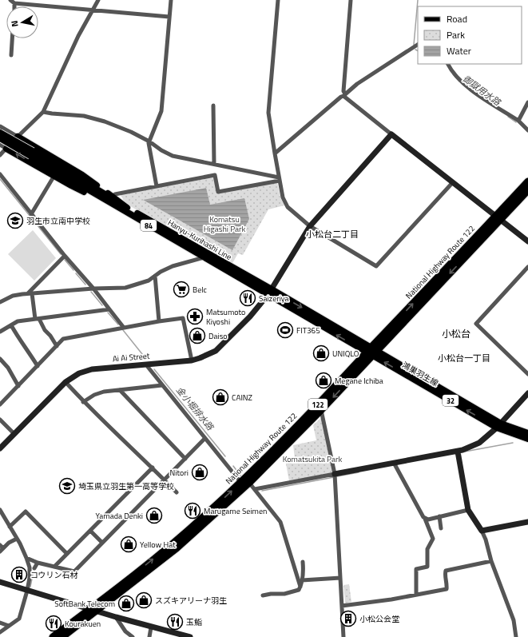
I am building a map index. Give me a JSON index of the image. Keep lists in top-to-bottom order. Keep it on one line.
{"streets":{"highway":["National Highway Route 122","122"],"main road":["84","Hanyu-Kurihashi Line","鴻巣羽生線","32"],"street":["Ai Ai Street"]},"crossings":[["Hanyu-Kurihashi Line","National Highway Route 122"],["Hanyu-Kurihashi Line","Ai Ai Street"],["Hanyu-Kurihashi Line","鴻巣羽生線"],["National Highway Route 122","鴻巣羽生線"]],"districts":["小松台二丁目","小松台","小松台一丁目"],"water":["御獄用水路","金小堀排水路"],"parks":["Komatsu Higashi Park","Komatsukita Park"],"places":{"school or university":["羽生市立南中学校","埼玉県立羽生第一高等学校"],"supermarket":["Belc"],"restaurant":["Saizeriya","Marugame Seimen","玉鮨","Kourakuen"],"pharmacy":["Matsumoto Kiyoshi"],"sports":["FIT365"],"shop":["Daiso","UNIQLO","Megane Ichiba","CAINZ","Nitori","Yamada Denki","Yellow Hat","スズキアリーナ羽生","SoftBank Telecom"],"building":["コウリン石材","小松公会堂"]},"legend":["Road","Park","Water"],"north":"left"}
